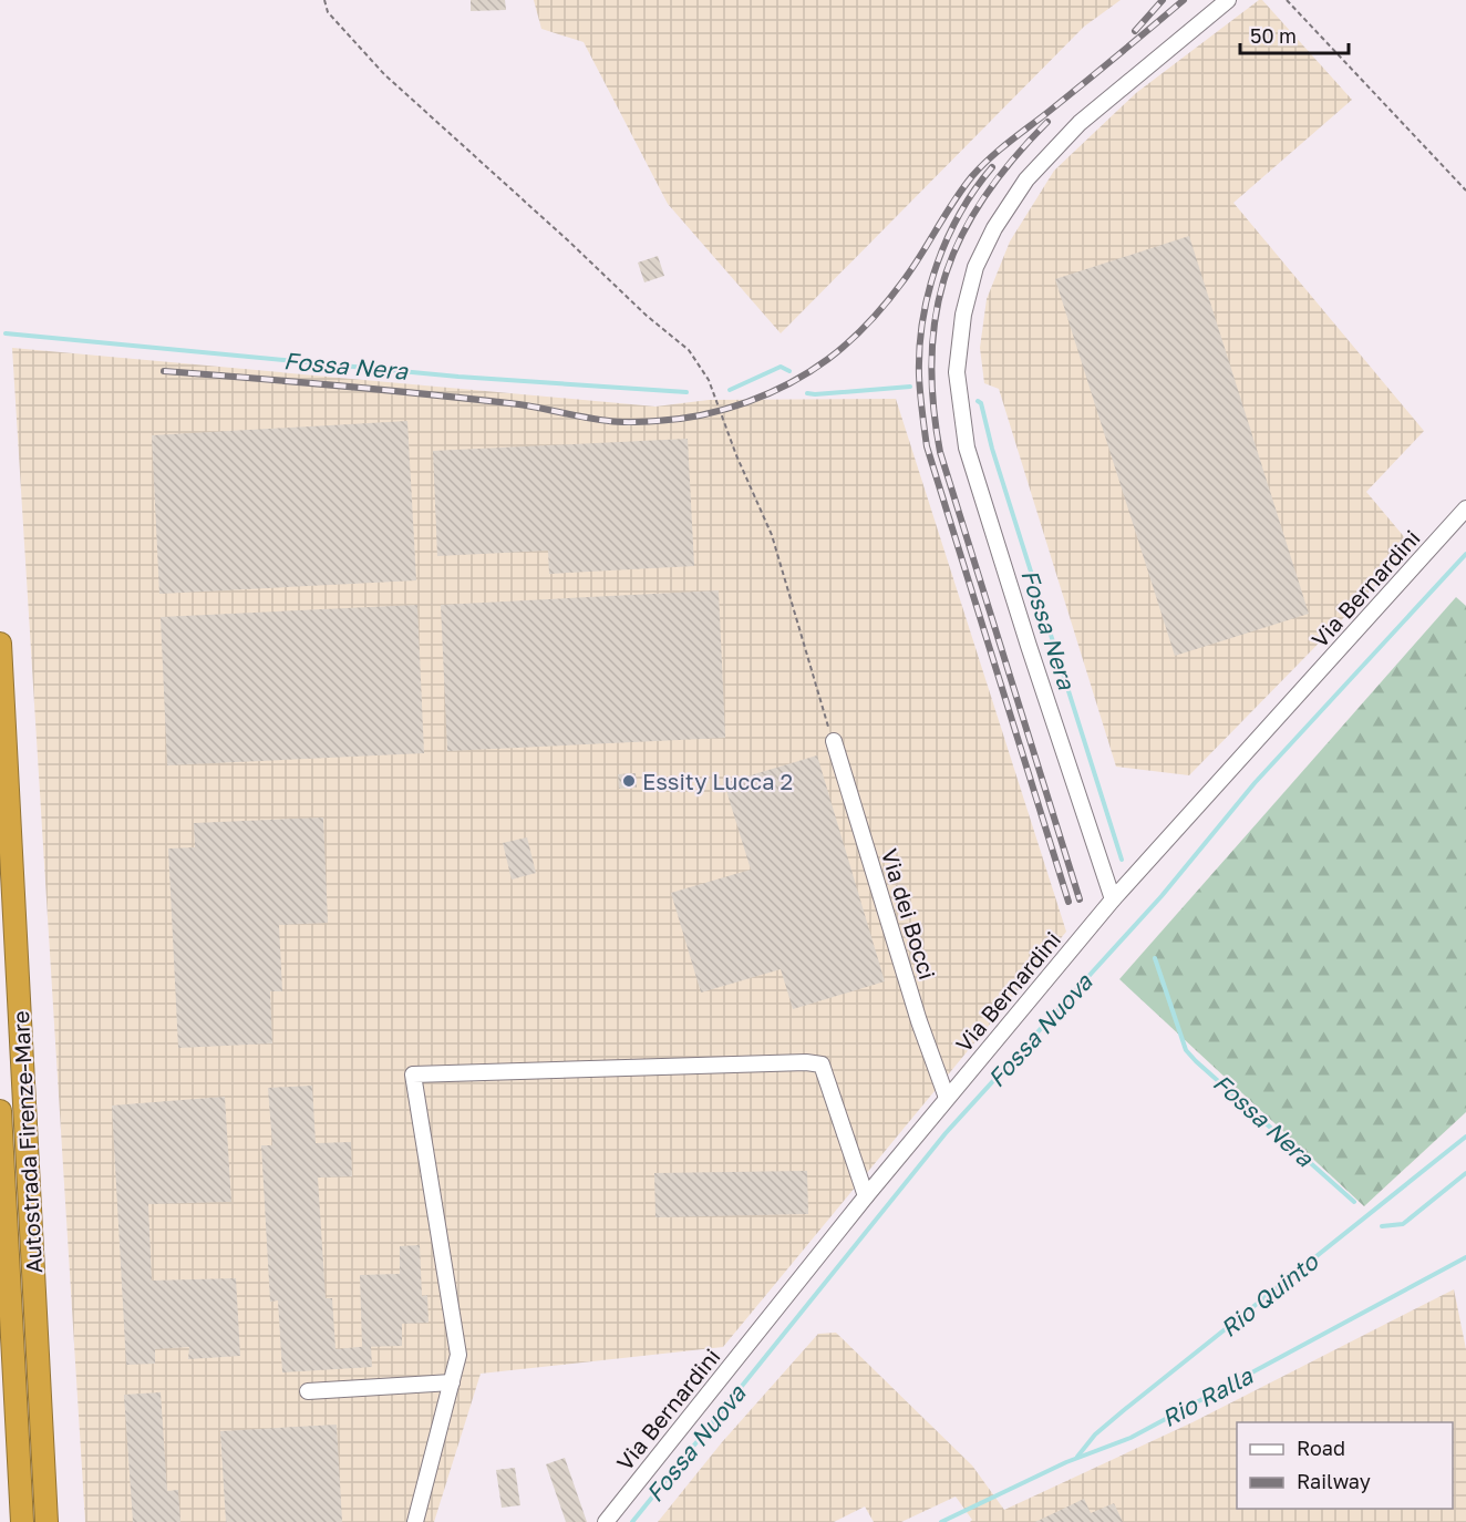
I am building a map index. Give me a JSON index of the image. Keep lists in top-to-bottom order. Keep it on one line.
{"streets":{"highway":["Autostrada Firenze-Mare"],"street":["Via Bernardini","Via dei Bocci"]},"crossings":[["Via Bernardini","Via dei Bocci"]],"water":["Fossa Nera","Fossa Nuova","Rio Quinto","Rio Ralla"],"places":["Essity Lucca 2"],"legend":["Road","Railway"],"scale_bar":"50 m"}
